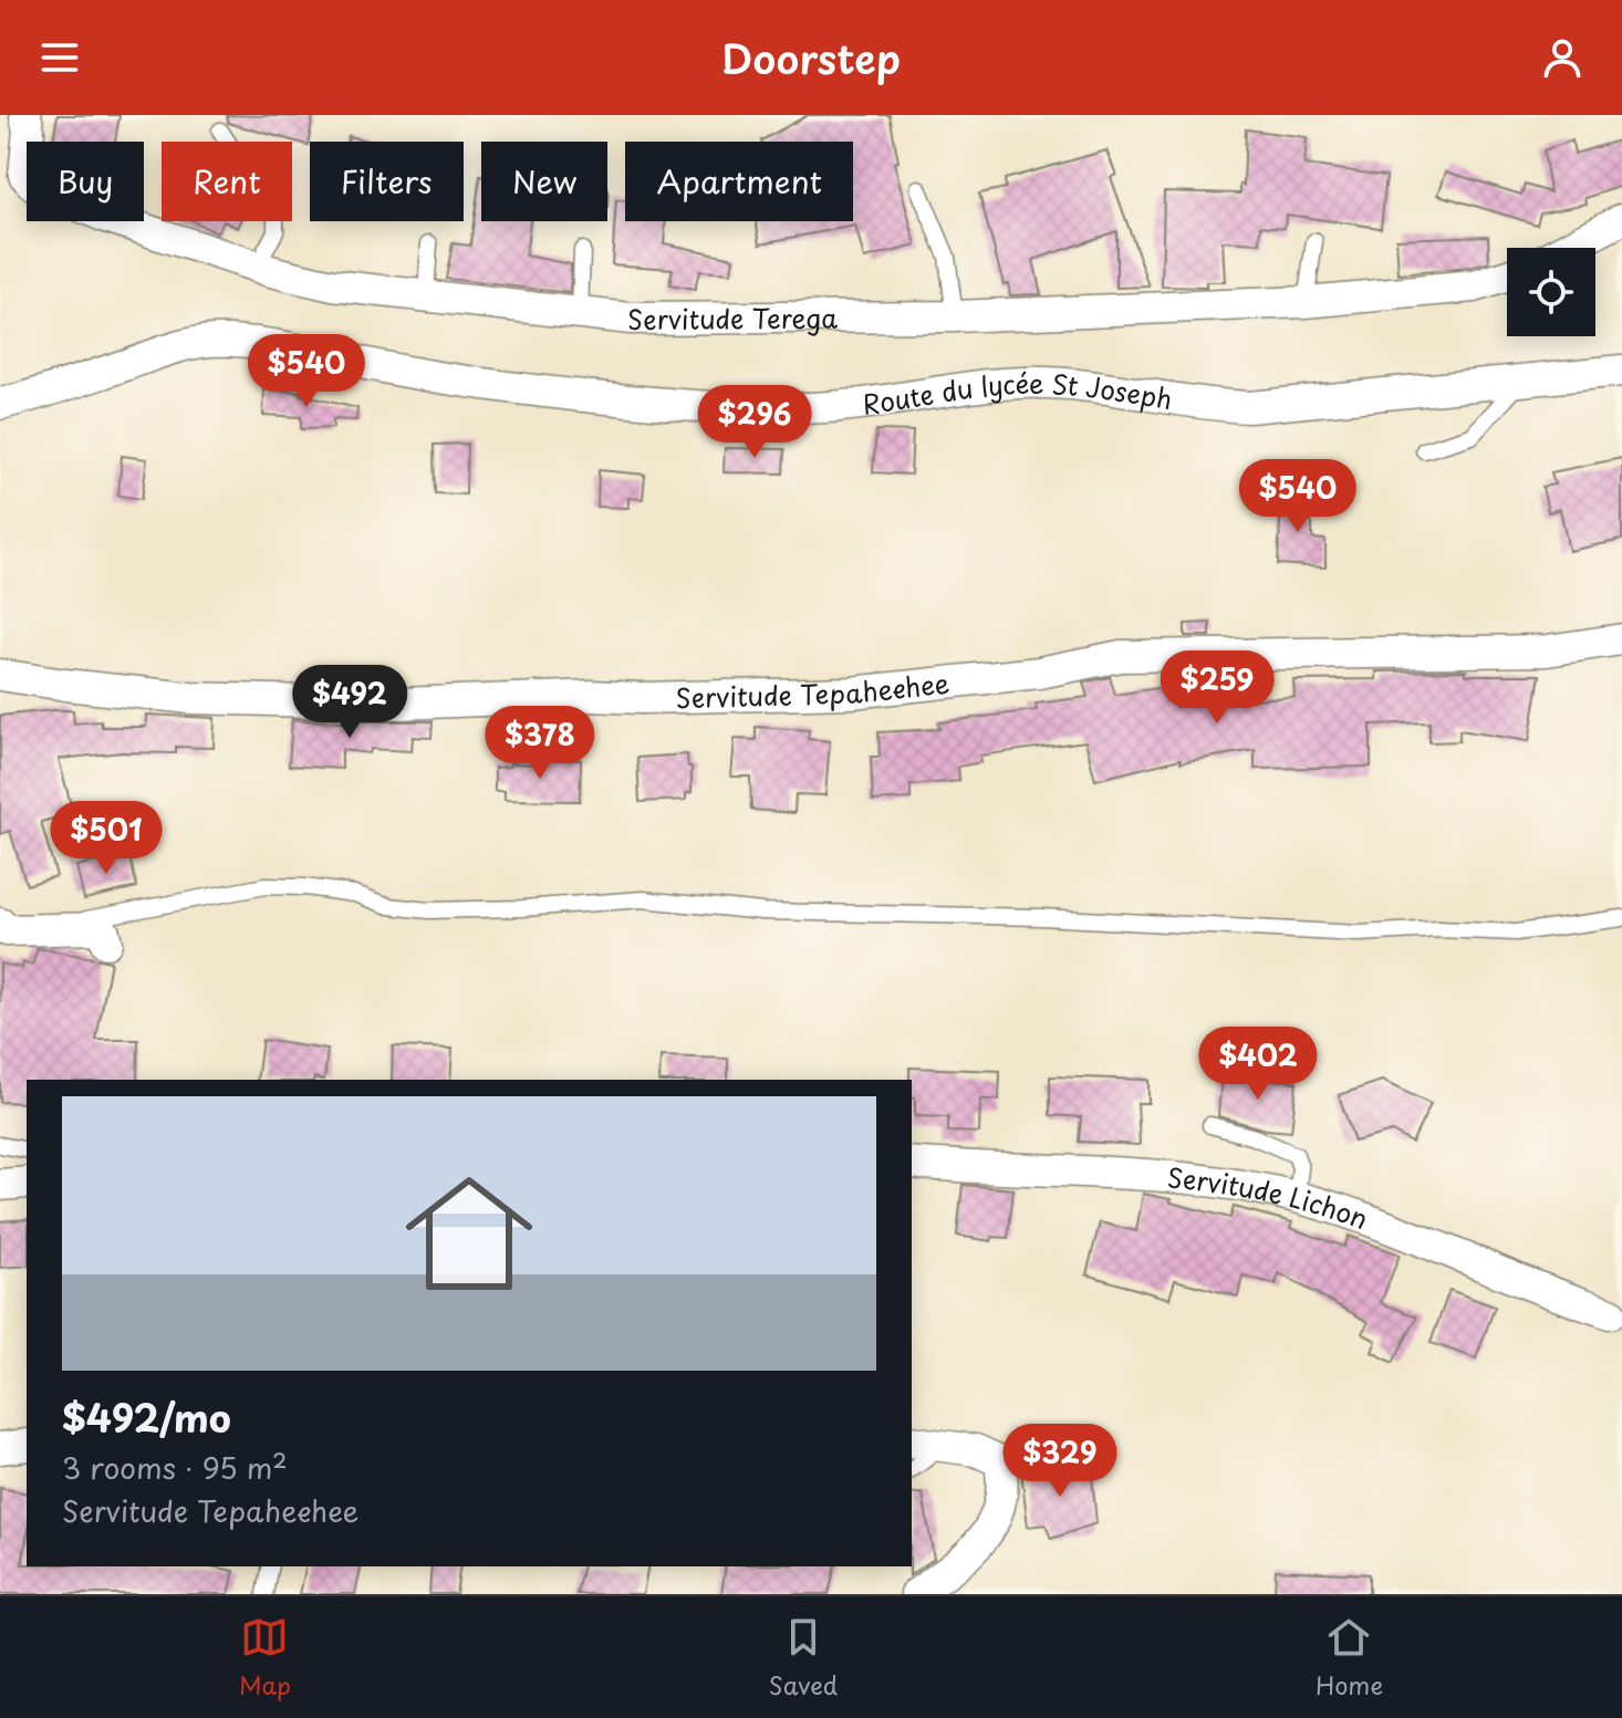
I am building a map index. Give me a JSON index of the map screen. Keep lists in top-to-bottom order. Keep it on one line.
{"streets":{"street":["Servitude Terega","Route du lycée St Joseph","Servitude Tepaheehee","Servitude Lichon"]},"page":{"header":"Doorstep","chip":["Buy","Rent","Filters","New","Apartment"],"price":["$540","$296","$540","$259","$492","$378","$501","$402","$329"],"list":[{"name":"$492/mo","note":"3 rooms · 95 m² · Servitude Tepaheehee"}],"tabs":["Map","Saved","Home"]}}
